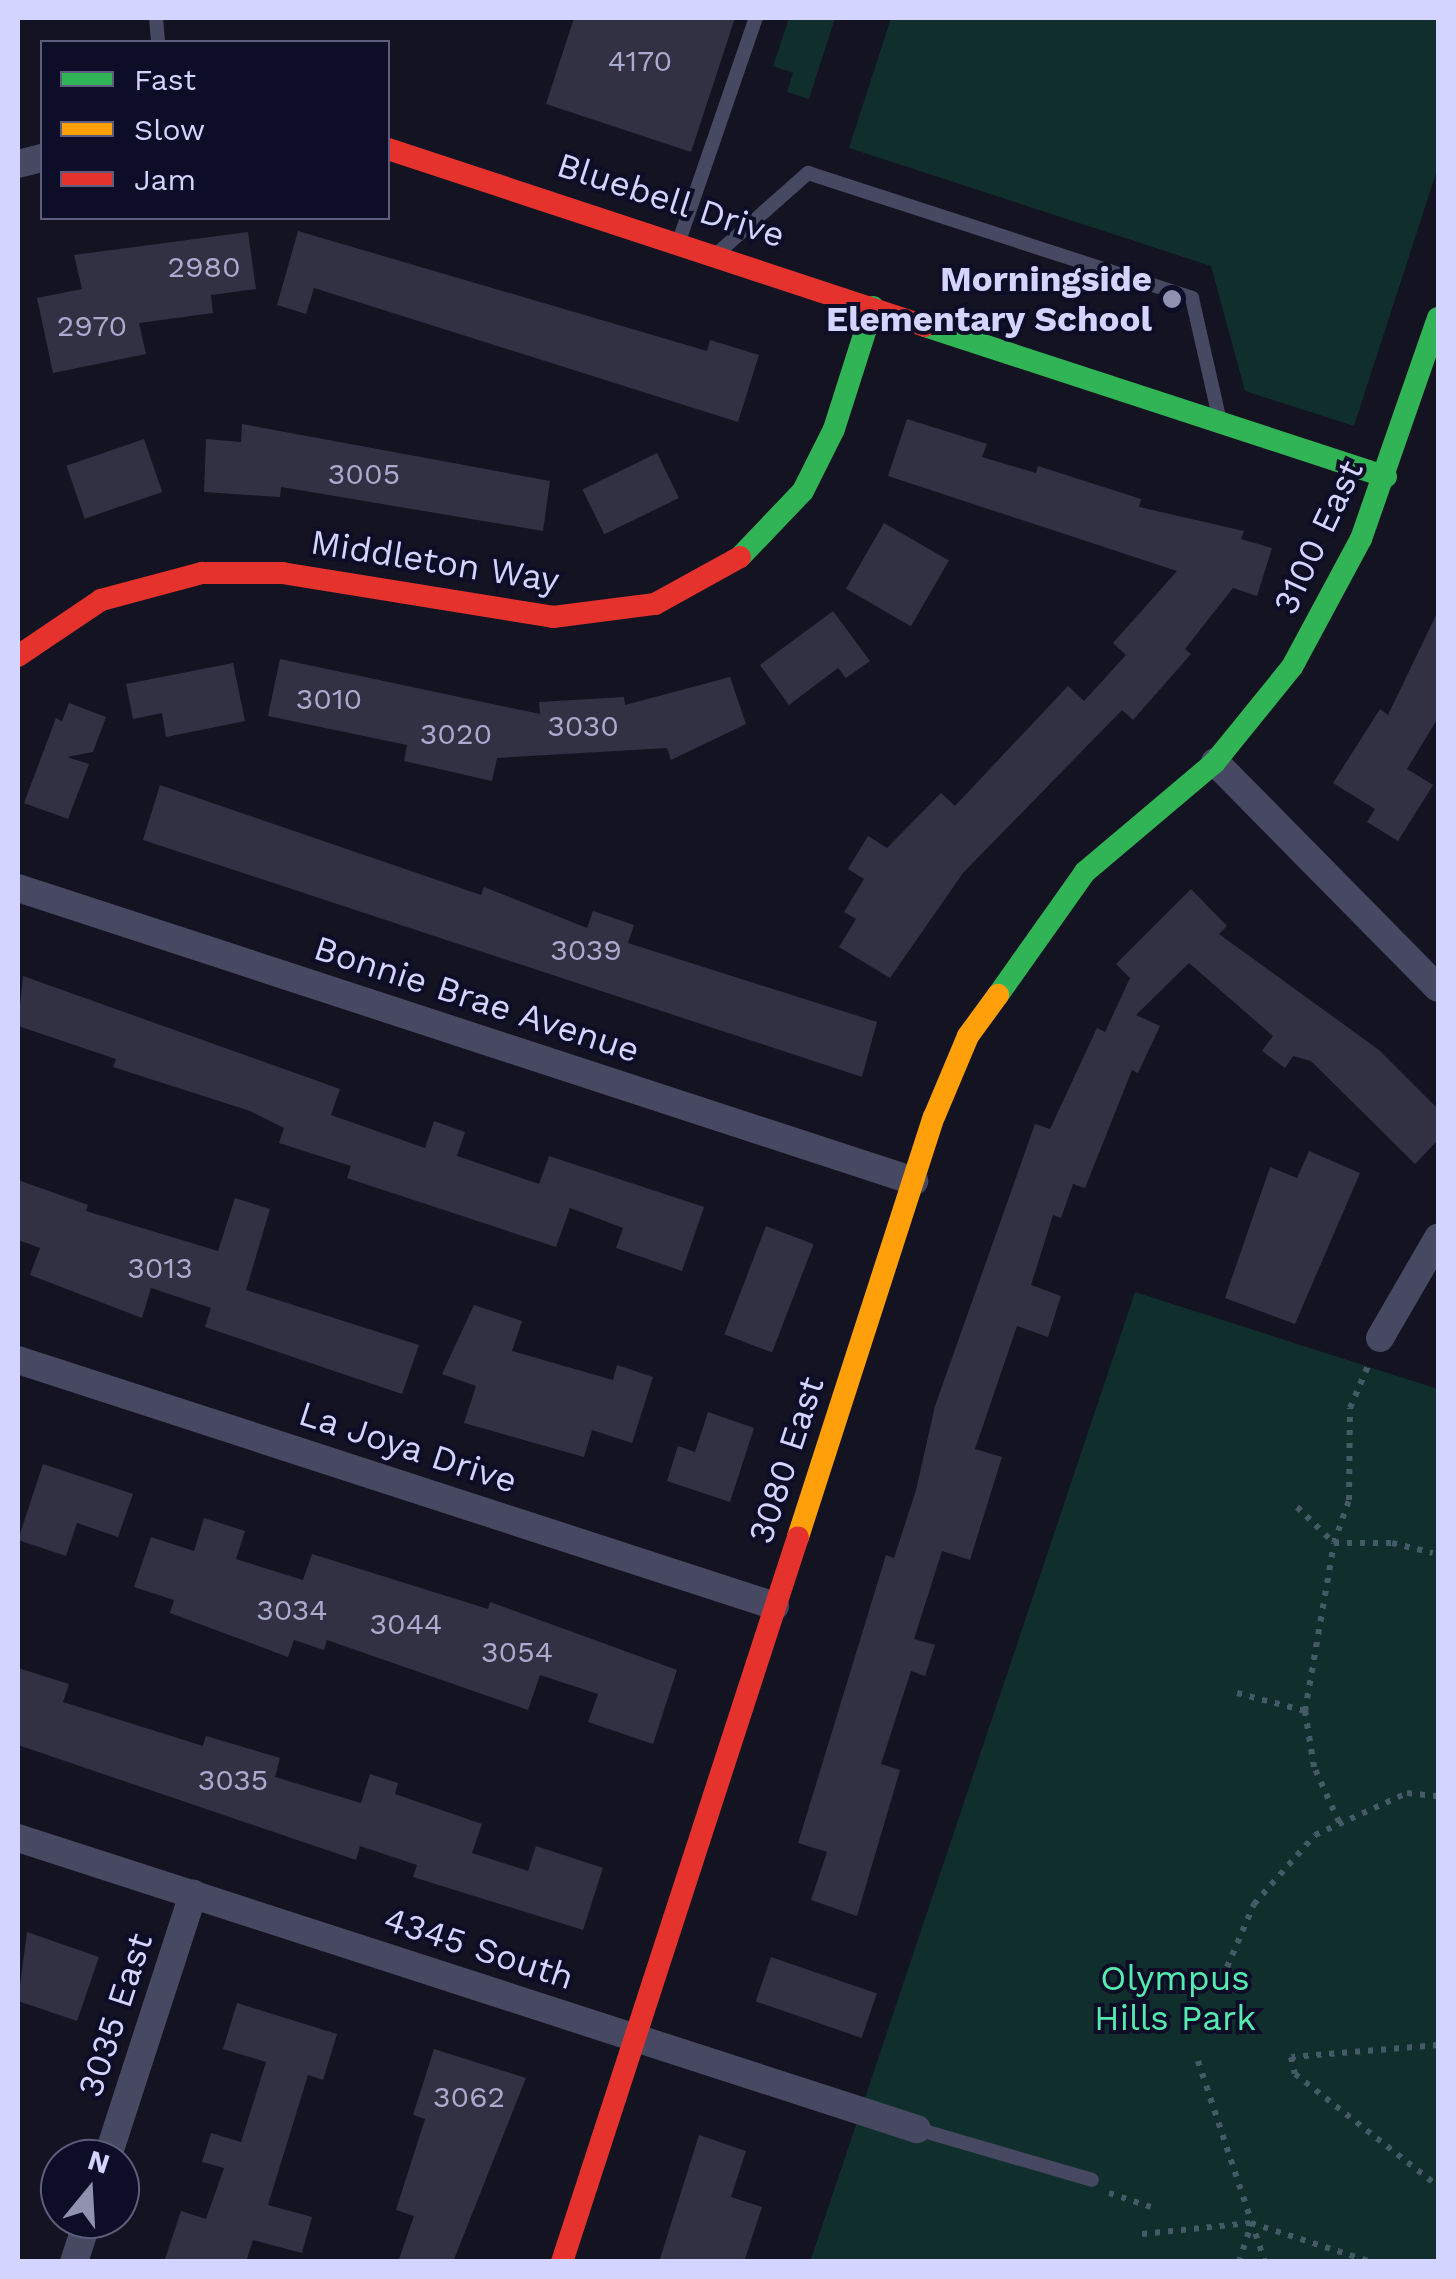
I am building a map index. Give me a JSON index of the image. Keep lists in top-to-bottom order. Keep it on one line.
{"streets":{"street":["Bluebell Drive","3100 East","Middleton Way","Bonnie Brae Avenue","La Joya Drive","3080 East","4345 South","3035 East"]},"crossings":[["Bluebell Drive","3100 East"],["Bluebell Drive","Middleton Way"],["3100 East","3080 East"],["Bonnie Brae Avenue","3080 East"],["La Joya Drive","3080 East"],["3080 East","4345 South"],["4345 South","3035 East"]],"parks":["Olympus Hills Park"],"places":["Morningside Elementary School"],"house_numbers":["4170","2980","2970","3005","3010","3030","3020","3039","3013","3034","3044","3054","3035","3062"],"legend":["Fast","Slow","Jam"],"north":"top"}
